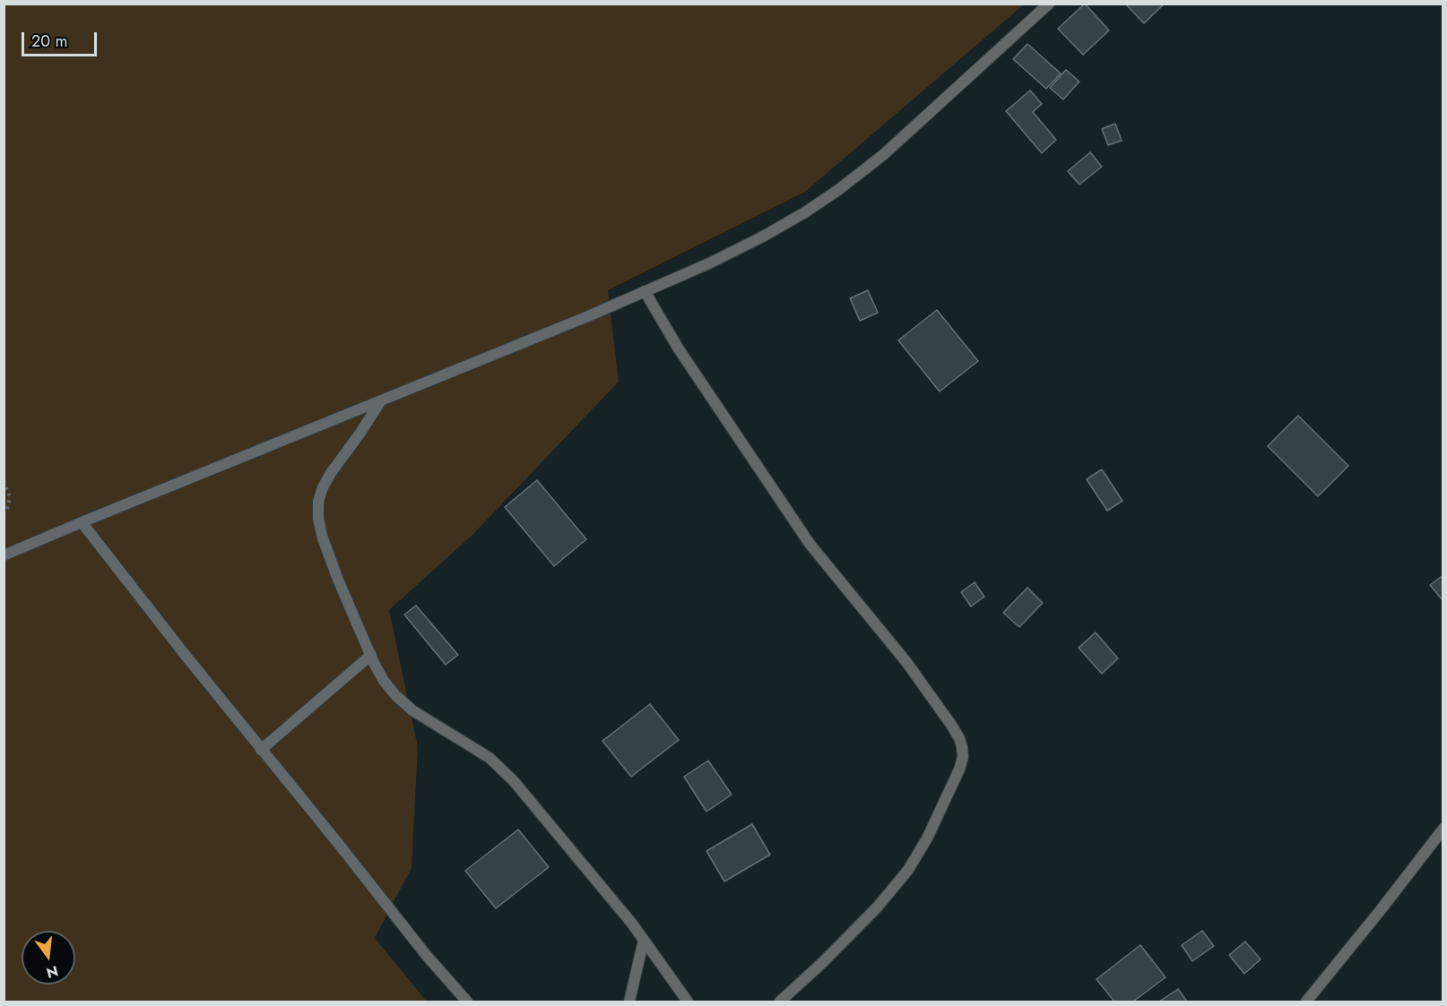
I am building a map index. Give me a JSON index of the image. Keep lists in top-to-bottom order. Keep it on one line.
{"scale_bar":"20 m","north":"bottom"}
